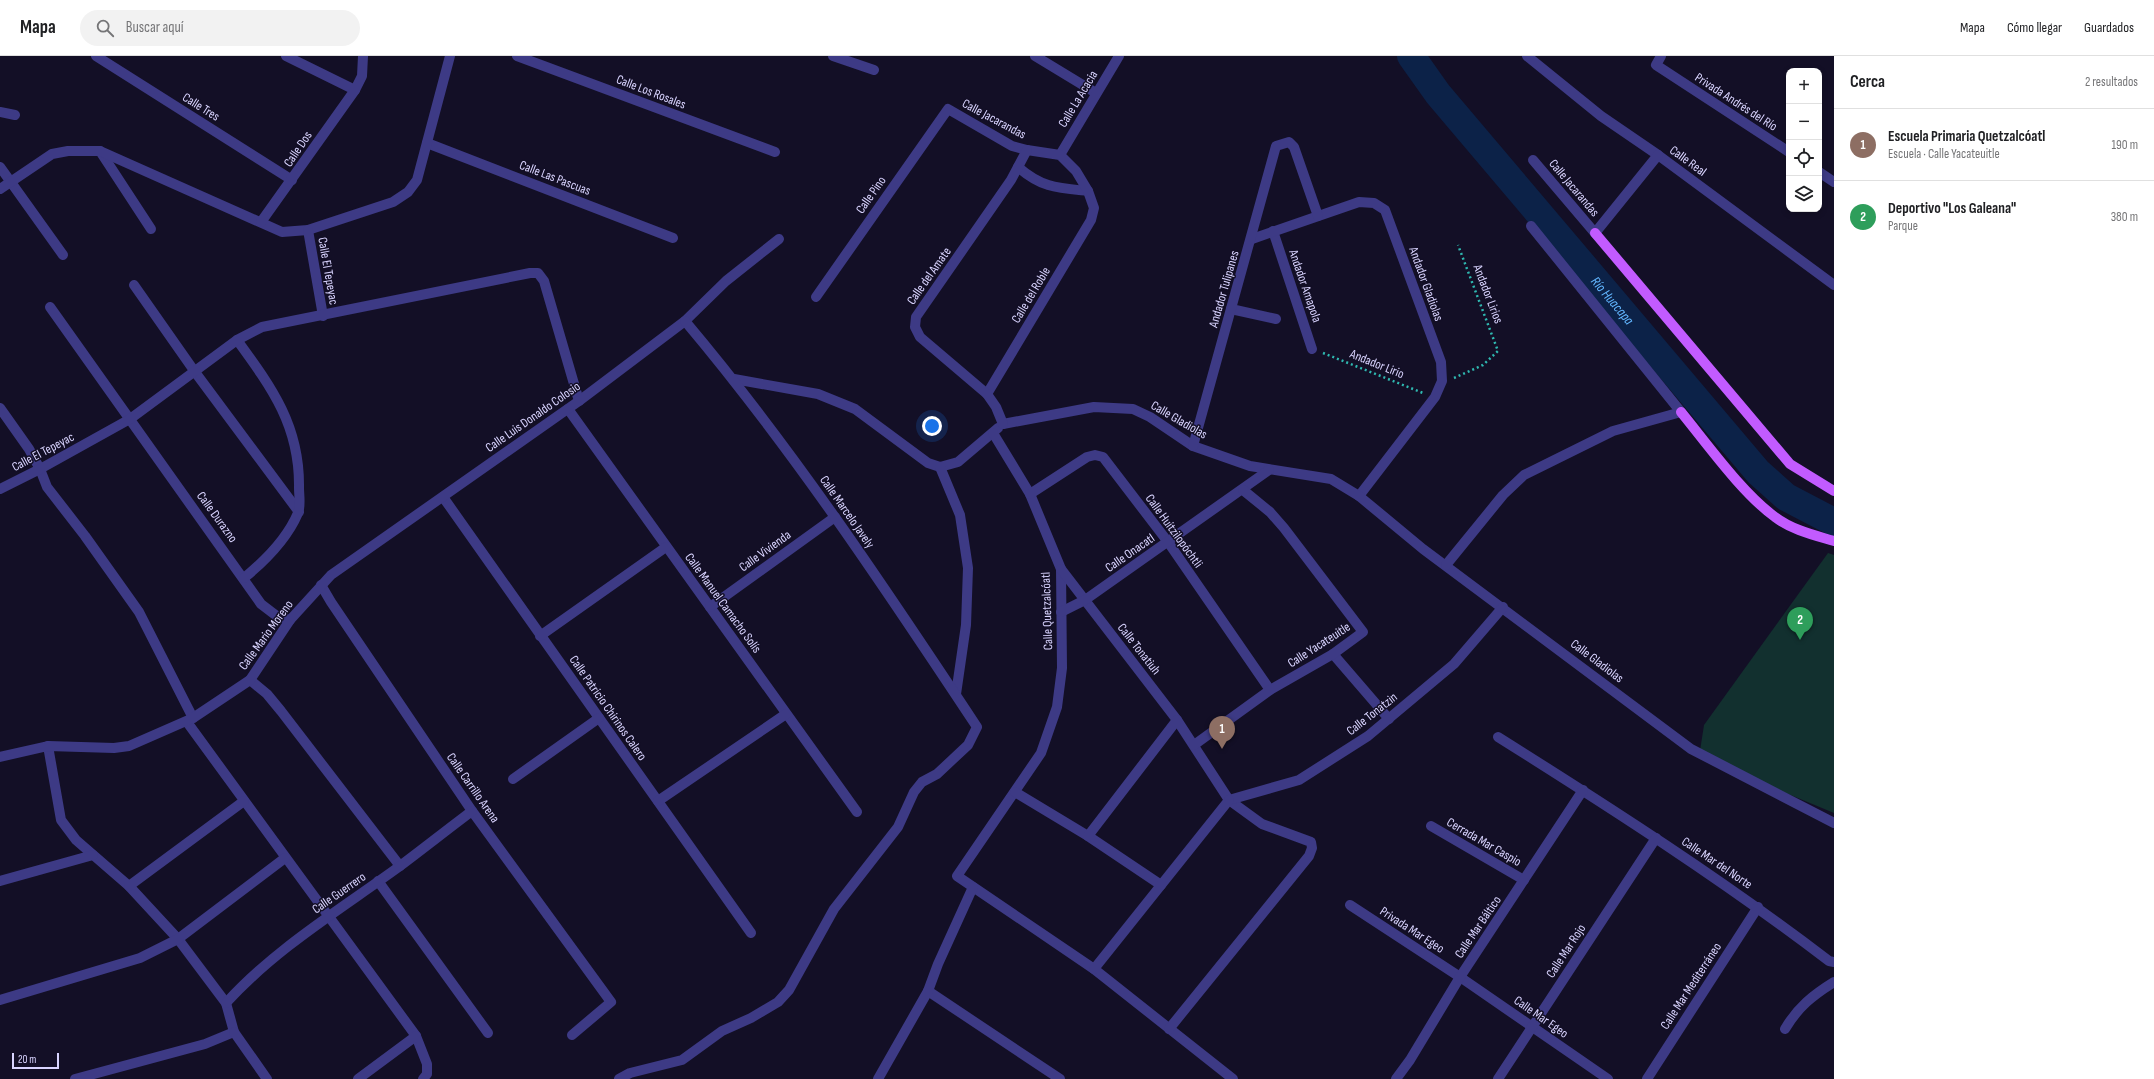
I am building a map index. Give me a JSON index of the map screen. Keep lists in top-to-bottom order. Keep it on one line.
{"streets":{"street":["Calle Los Rosales","Calle La Acacia","Privada Andrés del Río","Calle Tres","Calle Jacarandas","Calle Dos","Calle Real","Calle Las Pascuas","Calle Pino","Calle El Tepeyac","Calle del Amate","Andador Gladiolas","Andador Amapola","Andador Tulipanes","Calle del Roble","Calle Luis Donaldo Colosio","Calle Gladiolas","Calle Marcelo Javely","Calle Durazno","Calle Huitzilopóchtli","Calle Vivienda","Calle Onacatl","Calle Manuel Camacho Solís","Calle Quetzalcóatl","Calle Mario Moreno","Calle Yacateuitle","Calle Tonatiuh","Calle Patricio Chirinos Calero","Calle Tonatzin","Calle Carrillo Arena","Cerrada Mar Caspio","Calle Mar del Norte","Calle Guerrero","Calle Mar Báltico","Privada Mar Egeo","Calle Mar Rojo","Calle Mar Mediterráneo","Calle Mar Egeo"],"path":["Andador Lirios","Andador Lirio"]},"crossings":[["Calle La Acacia","Calle Jacarandas"],["Calle Tres","Calle Dos"],["Calle Jacarandas","Calle Pino"],["Calle Jacarandas","Calle del Amate"],["Calle Las Pascuas","Calle El Tepeyac"],["Calle El Tepeyac","Calle Durazno"],["Calle del Amate","Calle del Roble"],["Calle del Amate","Calle Gladiolas"],["Andador Gladiolas","Andador Tulipanes"],["Andador Gladiolas","Andador Lirios"],["Andador Amapola","Andador Lirio"],["Andador Tulipanes","Calle Gladiolas"],["Calle Luis Donaldo Colosio","Calle Marcelo Javely"],["Calle Luis Donaldo Colosio","Calle Manuel Camacho Solís"],["Calle Luis Donaldo Colosio","Calle Mario Moreno"],["Calle Luis Donaldo Colosio","Calle Patricio Chirinos Calero"],["Calle Luis Donaldo Colosio","Calle Carrillo Arena"],["Calle Gladiolas","Calle Onacatl"],["Calle Gladiolas","Calle Tonatzin"],["Calle Marcelo Javely","Calle Vivienda"],["Calle Durazno","Calle Mario Moreno"],["Calle Huitzilopóchtli","Calle Onacatl"],["Calle Huitzilopóchtli","Calle Quetzalcóatl"],["Calle Huitzilopóchtli","Calle Yacateuitle"],["Calle Vivienda","Calle Manuel Camacho Solís"],["Calle Onacatl","Calle Quetzalcóatl"],["Calle Onacatl","Calle Yacateuitle"],["Calle Onacatl","Calle Tonatiuh"],["Calle Quetzalcóatl","Calle Tonatiuh"],["Calle Mario Moreno","Calle Carrillo Arena"],["Calle Yacateuitle","Calle Tonatiuh"],["Calle Tonatiuh","Calle Tonatzin"],["Calle Carrillo Arena","Calle Guerrero"],["Cerrada Mar Caspio","Calle Mar Báltico"],["Calle Mar del Norte","Calle Mar Báltico"],["Calle Mar del Norte","Calle Mar Rojo"],["Calle Mar del Norte","Calle Mar Mediterráneo"],["Calle Mar Báltico","Privada Mar Egeo"],["Calle Mar Báltico","Calle Mar Egeo"],["Privada Mar Egeo","Calle Mar Egeo"],["Calle Mar Rojo","Calle Mar Egeo"]],"water":["Río Huacapa"],"scale_bar":"20 m","page":{"header":"Mapa","search":"Buscar aquí","nav":["Mapa","Cómo llegar","Guardados"],"heading":["Cerca","2 resultados"],"map_buttons":["+","−"],"list":[{"mark":"1","name":"Escuela Primaria Quetzalcóatl","note":"Escuela · Calle Yacateuitle","value":"190 m"},{"mark":"2","name":"Deportivo \"Los Galeana\"","note":"Parque","value":"380 m"}],"pins":["2","1"],"scale":"20 m"}}
